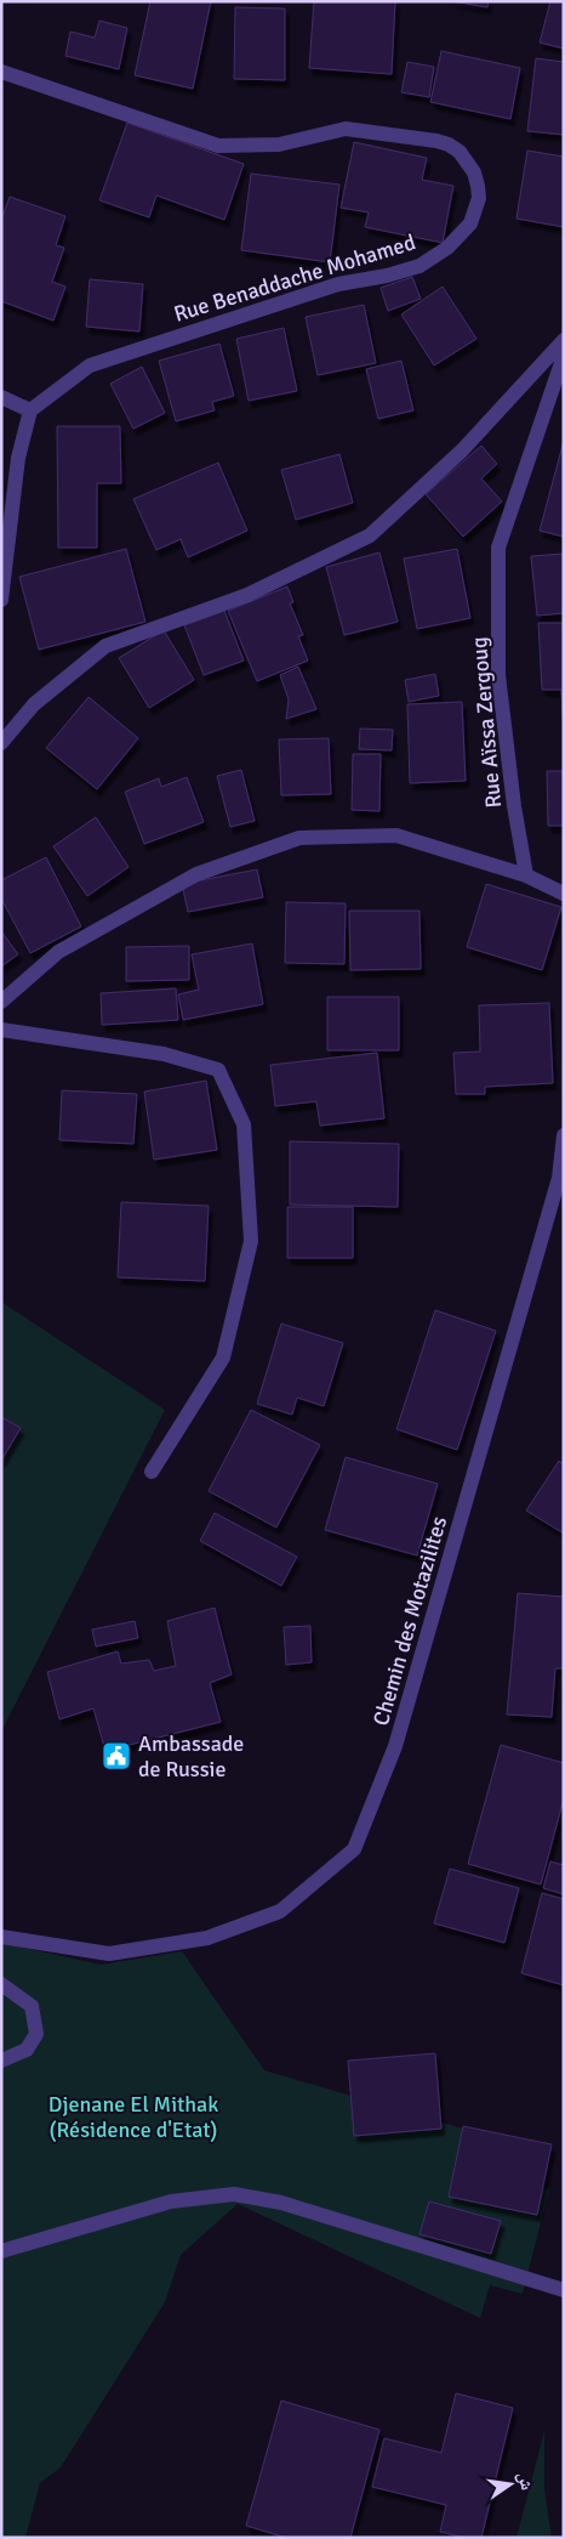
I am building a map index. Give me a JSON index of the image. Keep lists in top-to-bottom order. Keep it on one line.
{"streets":{"street":["Rue Benaddache Mohamed","Rue Aïssa Zergoug","Chemin des Motazilites"]},"parks":["Djenane El Mithak (Résidence d'Etat)"],"places":{"public building":["Ambassade de Russie"]},"north":"right"}
